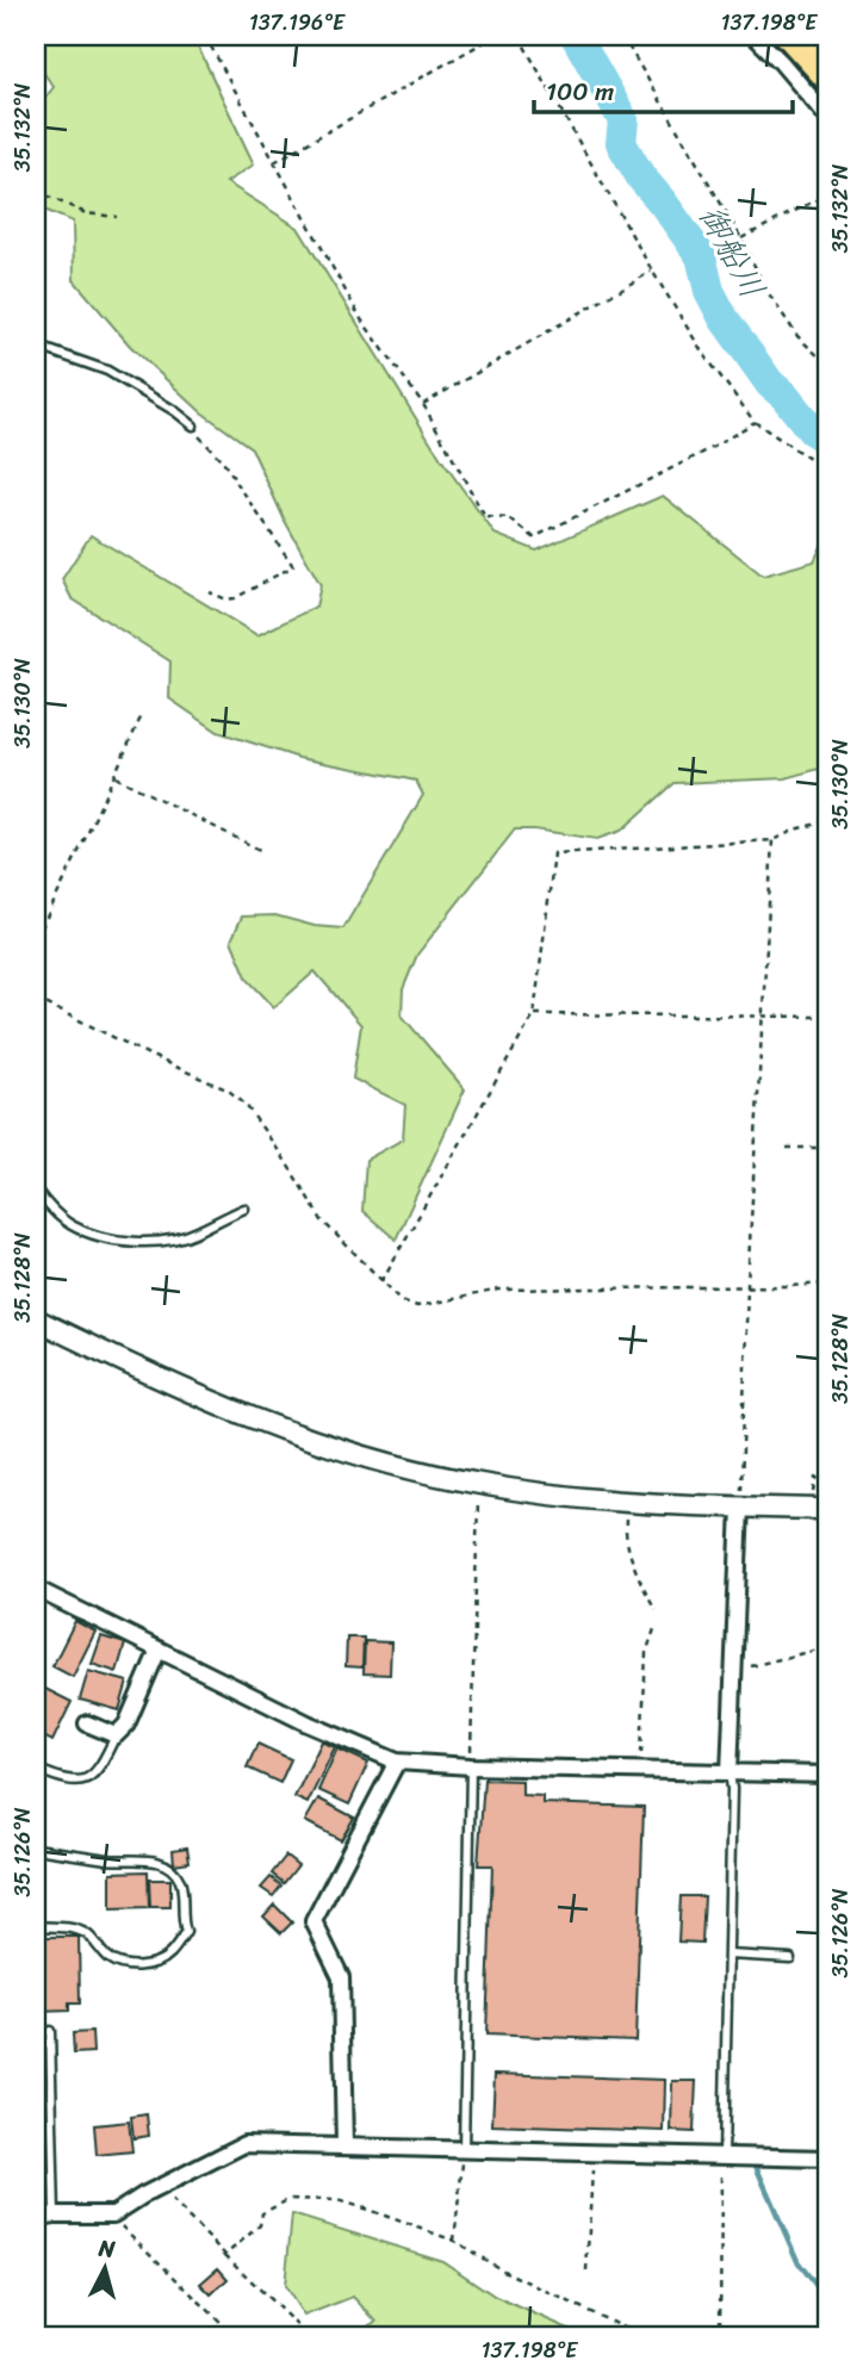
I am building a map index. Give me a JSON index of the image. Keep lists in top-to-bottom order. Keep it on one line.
{"water":["御船川"],"scale_bar":"100 m","north":"top","coordinates":["137.196°E","137.198°E","35.132°N","35.130°N","35.128°N","35.126°N"]}
